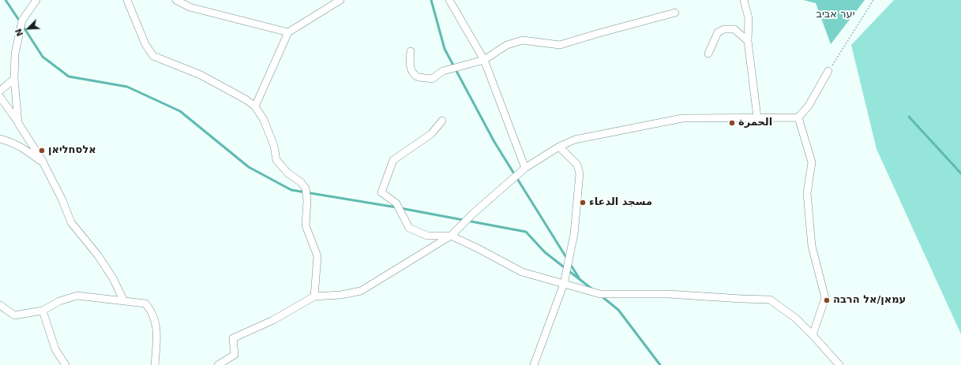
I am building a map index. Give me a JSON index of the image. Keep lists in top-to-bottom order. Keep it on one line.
{"parks":["יער אביב"],"places":["الحمرة","אלסחליאן","مسجد الدعاء","עמאן/אל הרבה"],"north":"bottom left"}
